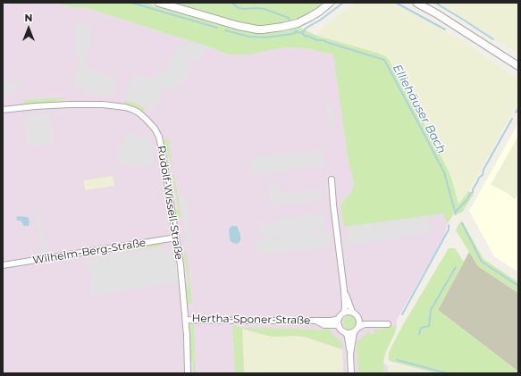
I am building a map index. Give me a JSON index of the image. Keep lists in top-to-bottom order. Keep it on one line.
{"streets":{"street":["Rudolf-Wissell-Straße","Wilhelm-Berg-Straße","Hertha-Sponer-Straße"]},"crossings":[["Rudolf-Wissell-Straße","Wilhelm-Berg-Straße"],["Rudolf-Wissell-Straße","Hertha-Sponer-Straße"]],"water":["Elliehäuser Bach"],"north":"top"}
